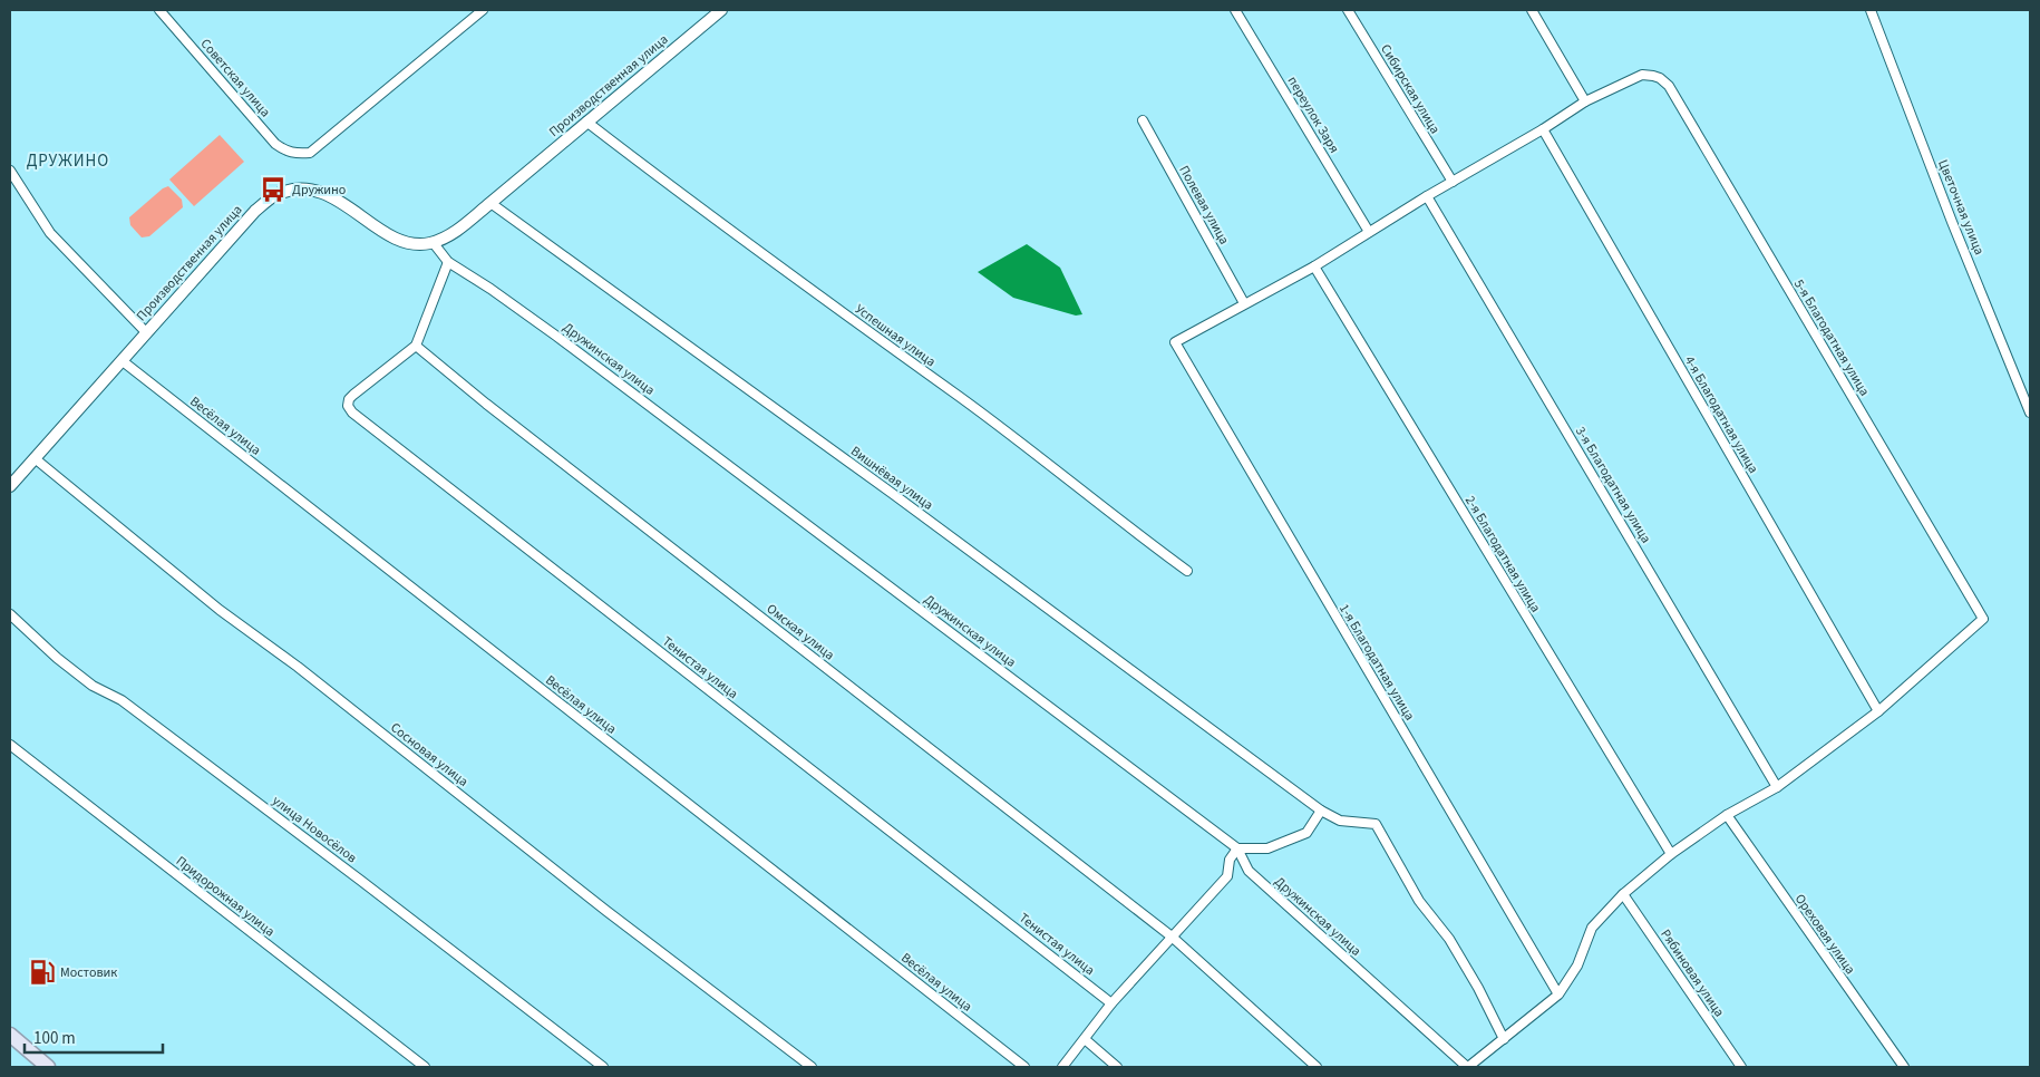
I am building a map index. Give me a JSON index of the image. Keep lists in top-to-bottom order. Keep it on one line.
{"streets":{"street":["Советская улица","Производственная улица","Сибирская улица","переулок Заря","Полевая улица","Цветочная улица","Успешная улица","5-я Благодатная улица","Дружинская улица","4-я Благодатная улица","Весёлая улица","Вишнёвая улица","3-я Благодатная улица","2-я Благодатная улица","Омская улица","1-я Благодатная улица","Тенистая улица","Сосновая улица","улица Новосёлов","Придорожная улица","Ореховая улица","Рябиновая улица"]},"crossings":[["Производственная улица","Успешная улица"],["Производственная улица","Дружинская улица"],["Производственная улица","Весёлая улица"],["Производственная улица","Вишнёвая улица"],["Производственная улица","Сосновая улица"],["Полевая улица","1-я Благодатная улица"],["5-я Благодатная улица","4-я Благодатная улица"],["Омская улица","Тенистая улица"]],"districts":["ДРУЖИНО"],"places":{"bus stop":["Дружино"],"fuel station":["Мостовик"]},"scale_bar":"100 m"}
